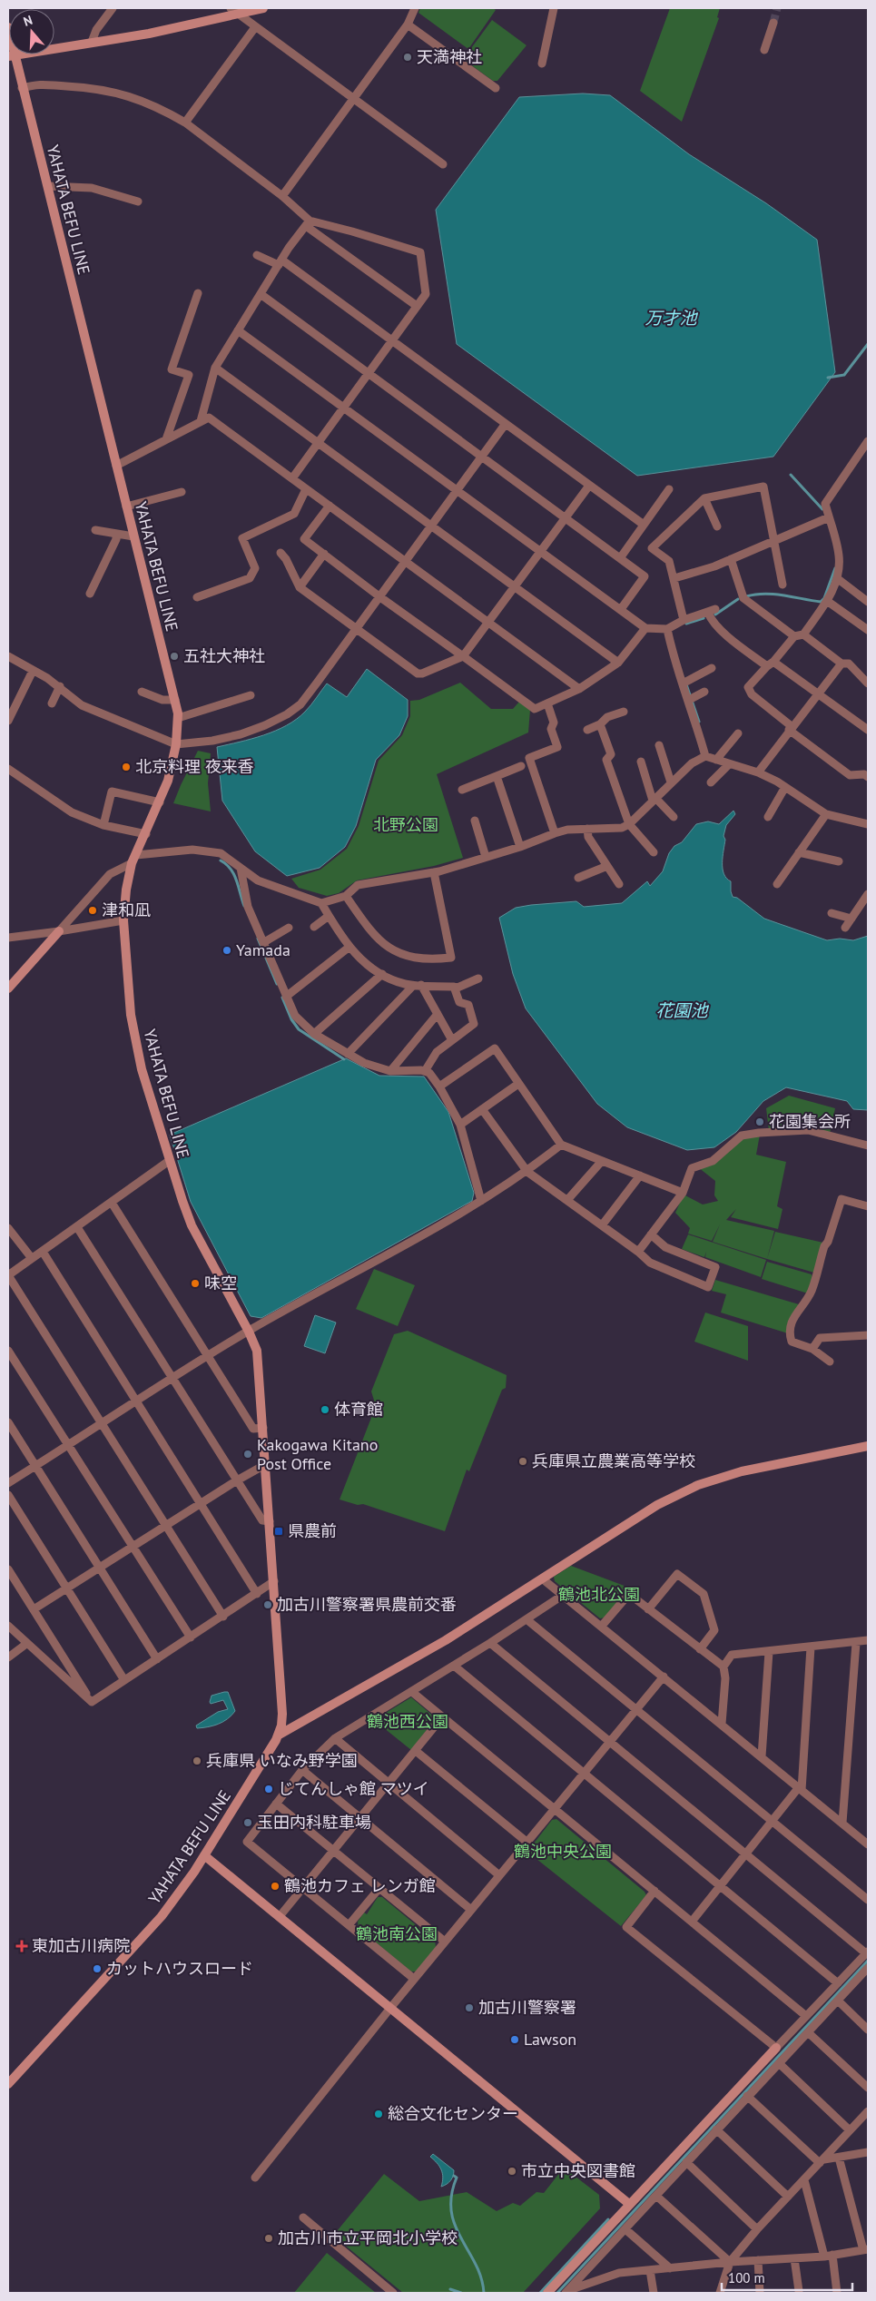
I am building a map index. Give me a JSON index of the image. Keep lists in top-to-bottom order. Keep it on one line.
{"streets":{"main road":["YAHATA BEFU LINE"]},"water":["万才池","花園池"],"parks":["北野公園","鶴池北公園","鶴池西公園","鶴池中央公園","鶴池南公園"],"places":{"other":["天満神社","五社大神社","北京料理 夜来香","津和凪","Yamada","花園集会所","味空","体育館","Kakogawa Kitano Post Office","兵庫県立農業高等学校","加古川警察署県農前交番","兵庫県 いなみ野学園","じてんしゃ館 マツイ","玉田内科駐車場","鶴池カフェ レンガ館","カットハウスロード","加古川警察署","Lawson","総合文化センター","市立中央図書館","加古川市立平岡北小学校"],"transit":["県農前"],"health":["東加古川病院"]},"scale_bar":"100 m","north":"top"}
